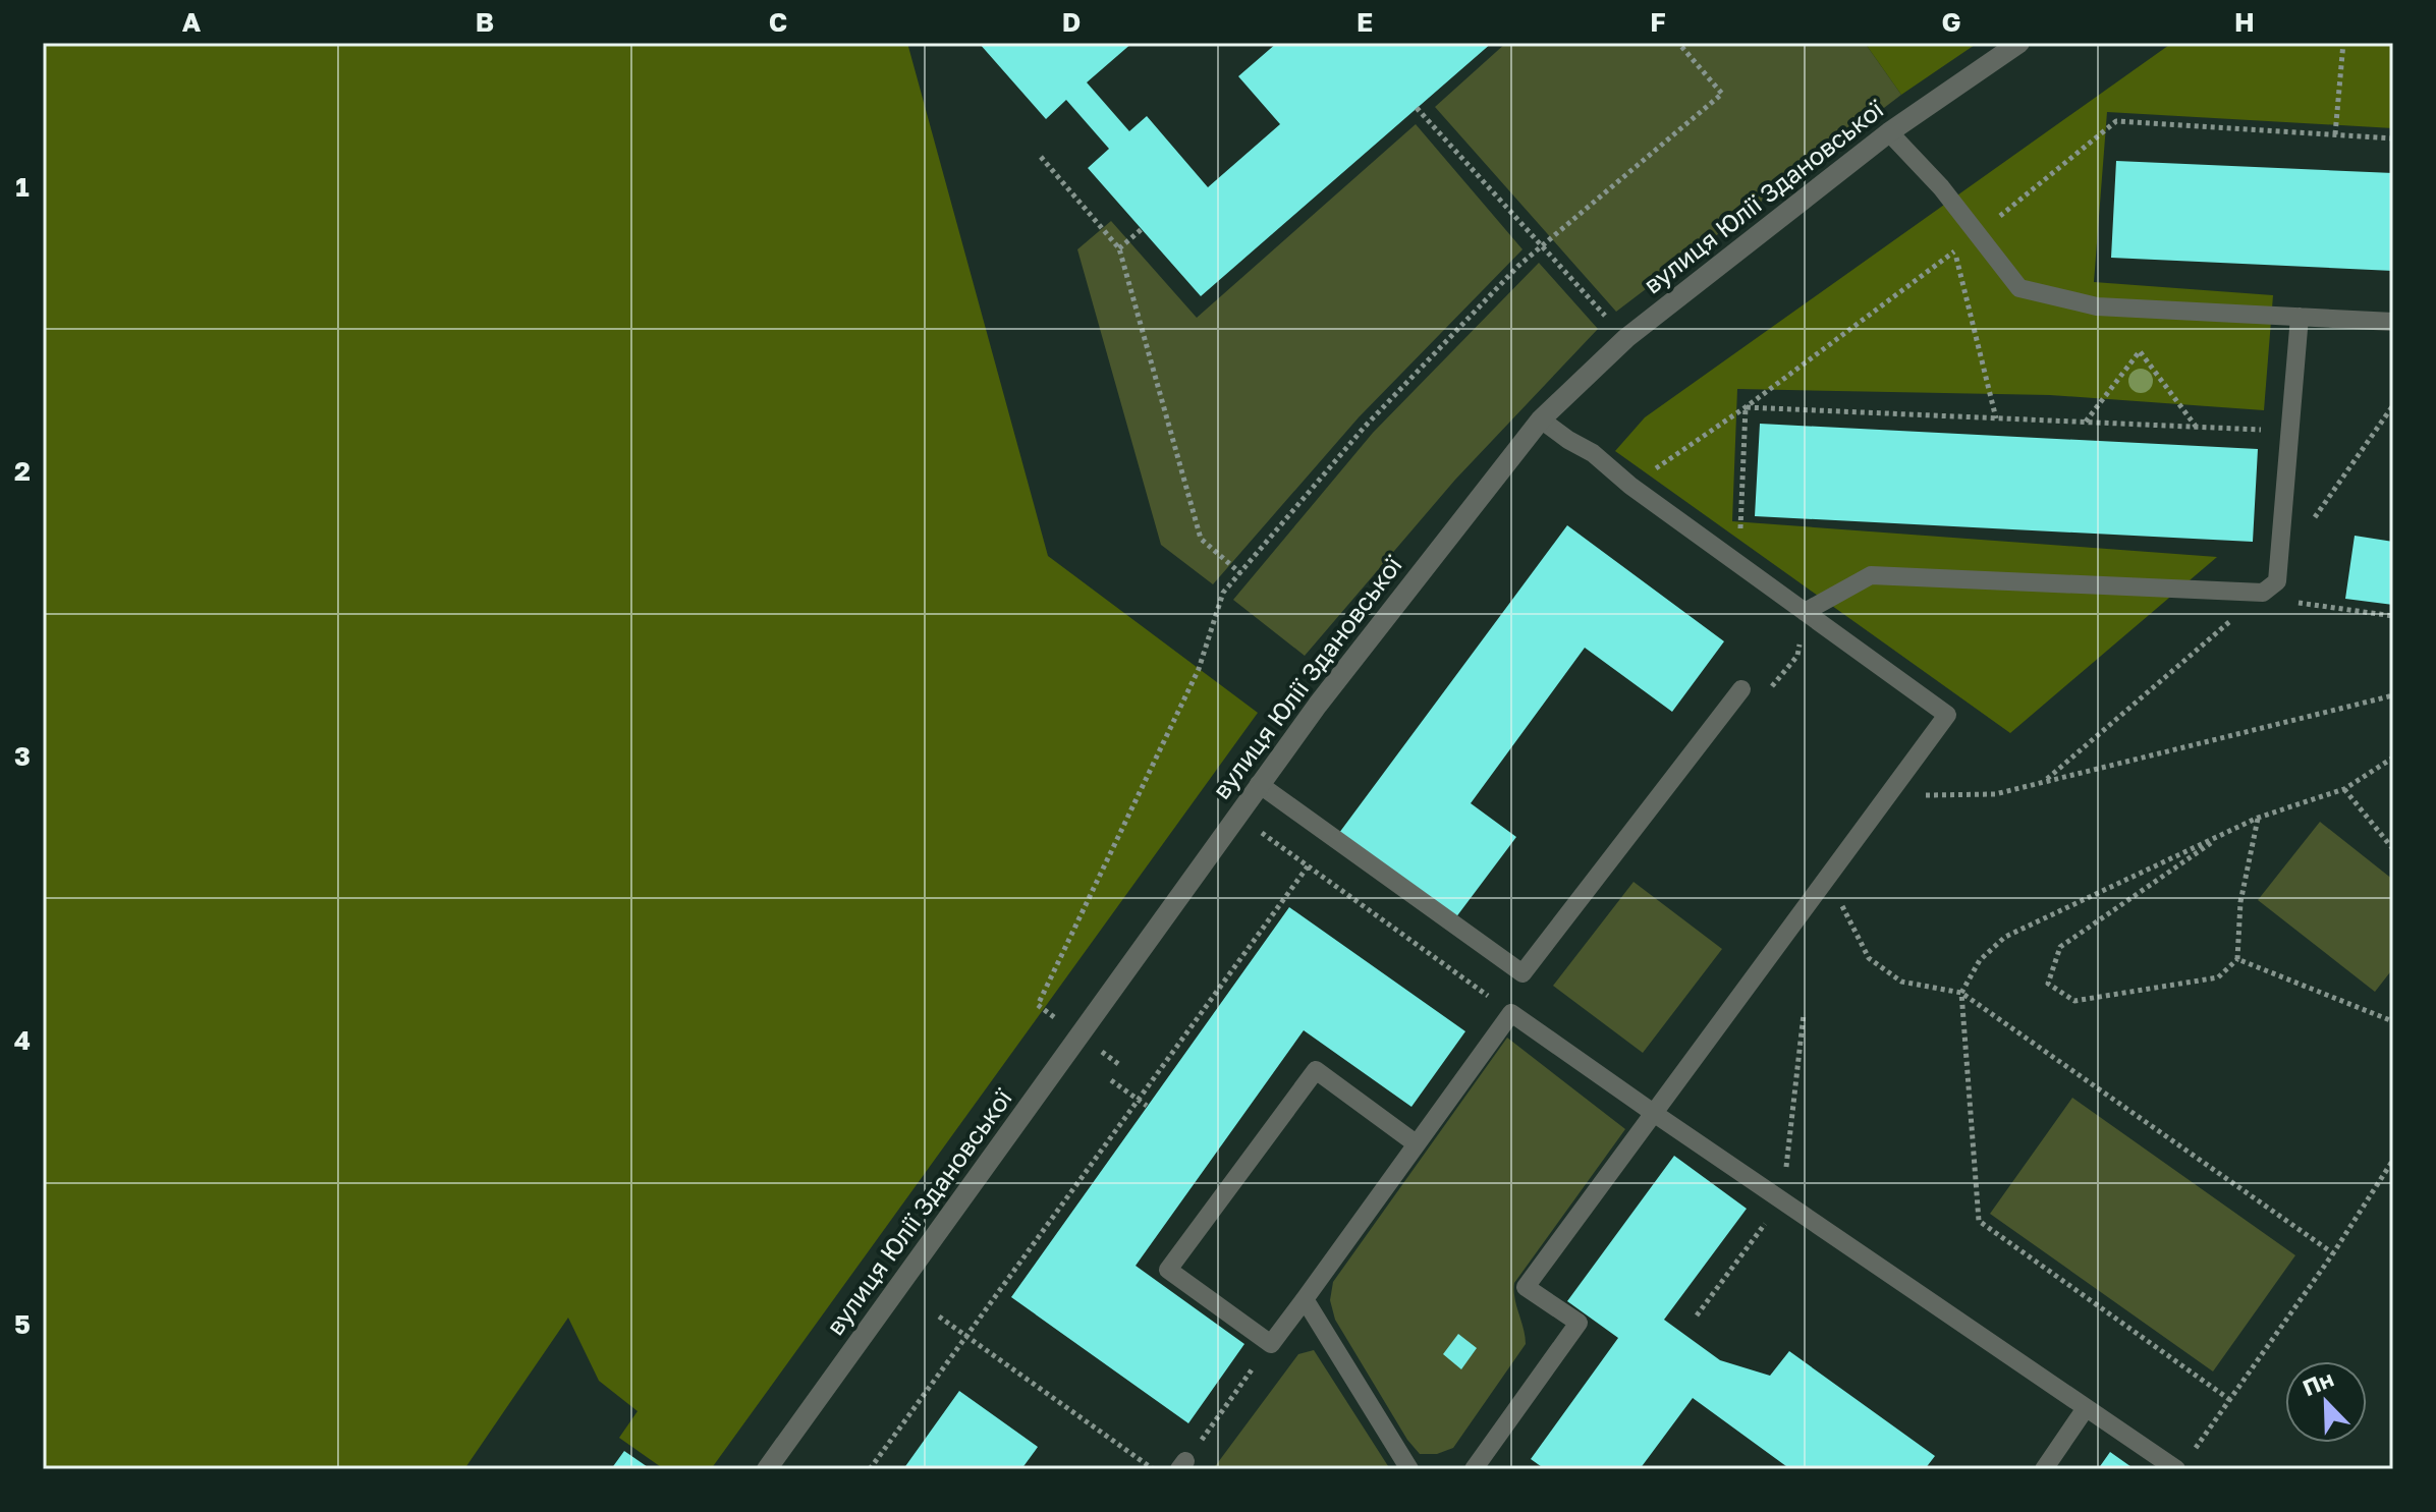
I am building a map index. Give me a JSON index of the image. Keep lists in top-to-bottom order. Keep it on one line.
{"streets":{"street":["вулиця Юлії Здановської"]},"north":"top left","grid":{"columns":["A","B","C","D","E","F","G","H"],"rows":["1","2","3","4","5"]}}
